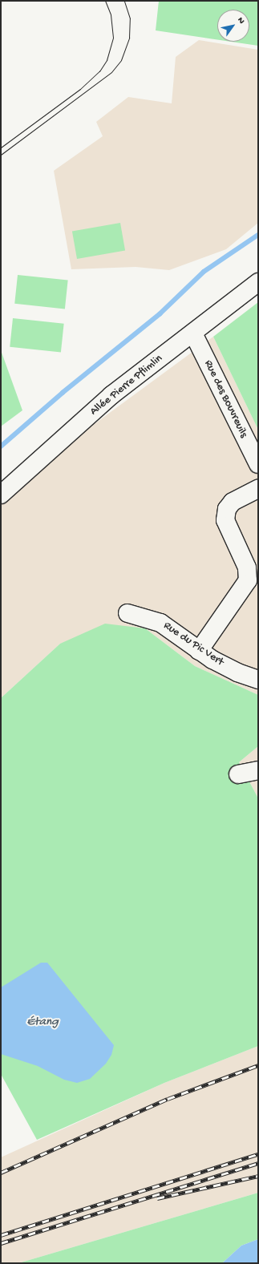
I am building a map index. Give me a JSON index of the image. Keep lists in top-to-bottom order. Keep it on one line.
{"streets":{"street":["Allée Pierre Pflimlin","Rue des Bouvreuils","Rue du Pic Vert"]},"crossings":[["Allée Pierre Pflimlin","Rue des Bouvreuils"]],"water":["Étang"],"north":"top right"}
